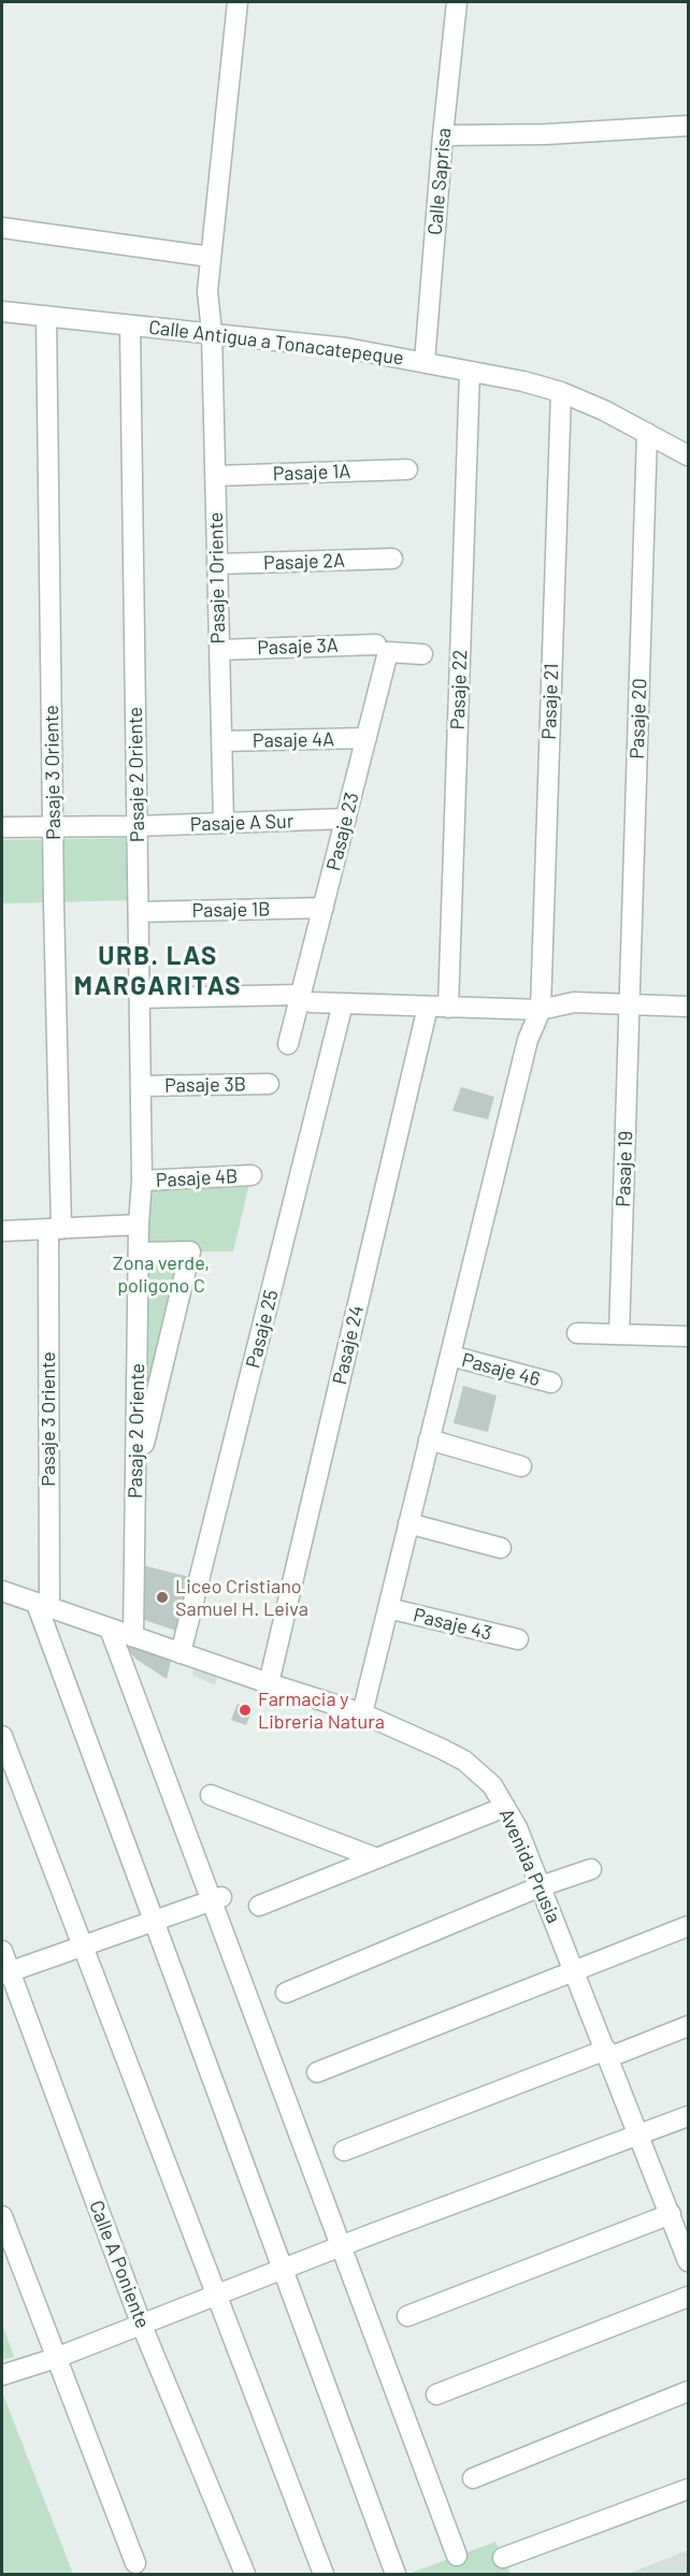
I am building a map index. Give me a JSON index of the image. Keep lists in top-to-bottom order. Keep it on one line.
{"streets":{"street":["Calle Saprisa","Calle Antigua a Tonacatepeque","Pasaje 1A","Pasaje 2A","Pasaje 1 Oriente","Pasaje 3A","Pasaje 22","Pasaje 21","Pasaje 20","Pasaje 4A","Pasaje 3 Oriente","Pasaje 2 Oriente","Pasaje A Sur","Pasaje 23","Pasaje 1B","Pasaje 3B","Pasaje 19","Pasaje 4B","Pasaje 25","Pasaje 24","Pasaje 46","Pasaje 43","Avenida Prusia","Calle A Poniente"]},"crossings":[["Calle Saprisa","Calle Antigua a Tonacatepeque"],["Calle Antigua a Tonacatepeque","Pasaje 1 Oriente"],["Calle Antigua a Tonacatepeque","Pasaje 22"],["Calle Antigua a Tonacatepeque","Pasaje 21"],["Calle Antigua a Tonacatepeque","Pasaje 20"],["Calle Antigua a Tonacatepeque","Pasaje 3 Oriente"],["Calle Antigua a Tonacatepeque","Pasaje 2 Oriente"],["Pasaje 1A","Pasaje 1 Oriente"],["Pasaje 2A","Pasaje 1 Oriente"],["Pasaje 1 Oriente","Pasaje 3A"],["Pasaje 1 Oriente","Pasaje 4A"],["Pasaje 1 Oriente","Pasaje A Sur"],["Pasaje 20","Pasaje 19"],["Pasaje 4A","Pasaje 23"],["Pasaje 3 Oriente","Pasaje A Sur"],["Pasaje 3 Oriente","Avenida Prusia"],["Pasaje 2 Oriente","Pasaje A Sur"],["Pasaje 2 Oriente","Pasaje 1B"],["Pasaje 2 Oriente","Pasaje 3B"],["Pasaje 2 Oriente","Pasaje 4B"],["Pasaje 2 Oriente","Avenida Prusia"],["Pasaje A Sur","Pasaje 23"],["Pasaje 23","Pasaje 1B"],["Pasaje 25","Avenida Prusia"],["Pasaje 24","Avenida Prusia"]],"districts":["URB. LAS MARGARITAS"],"parks":["Zona verde, poligono C"],"places":["Liceo Cristiano Samuel H. Leiva","Farmacia y Libreria Natura"]}
